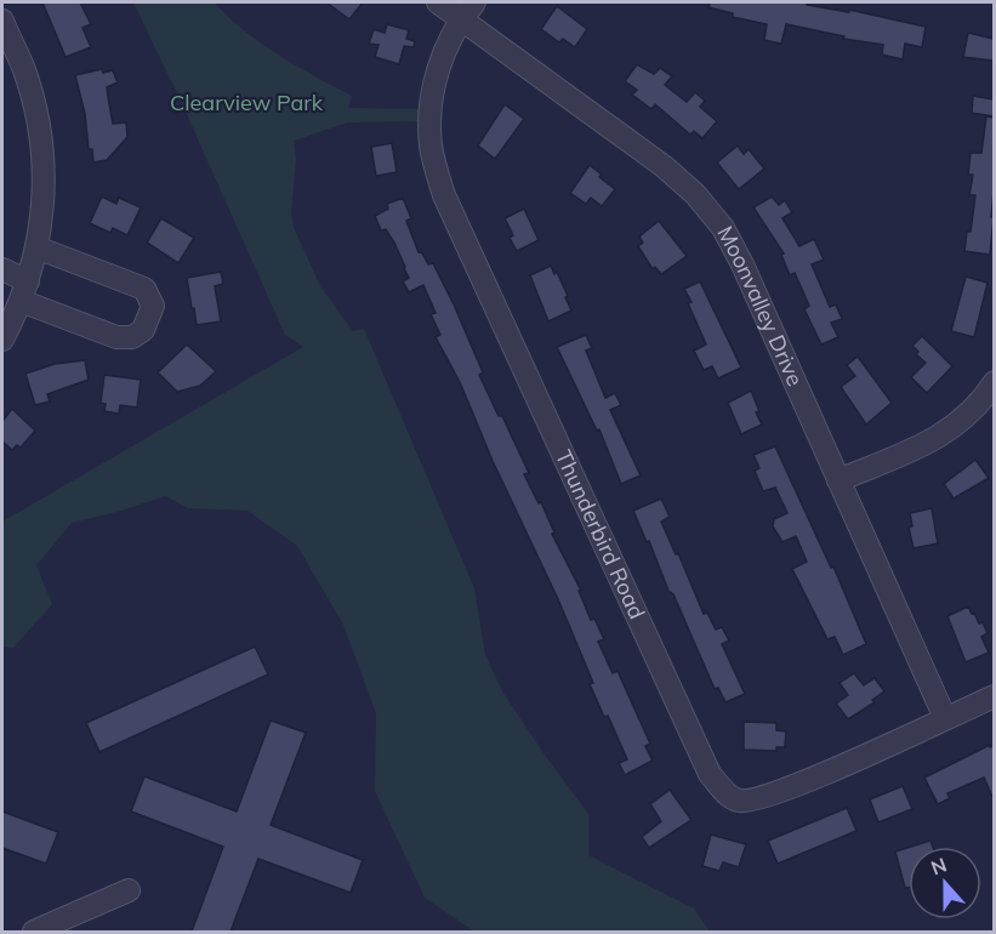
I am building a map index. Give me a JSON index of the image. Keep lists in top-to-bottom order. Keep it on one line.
{"streets":{"street":["Moonvalley Drive","Thunderbird Road"]},"crossings":[["Moonvalley Drive","Thunderbird Road"]],"parks":["Clearview Park"],"north":"top"}
